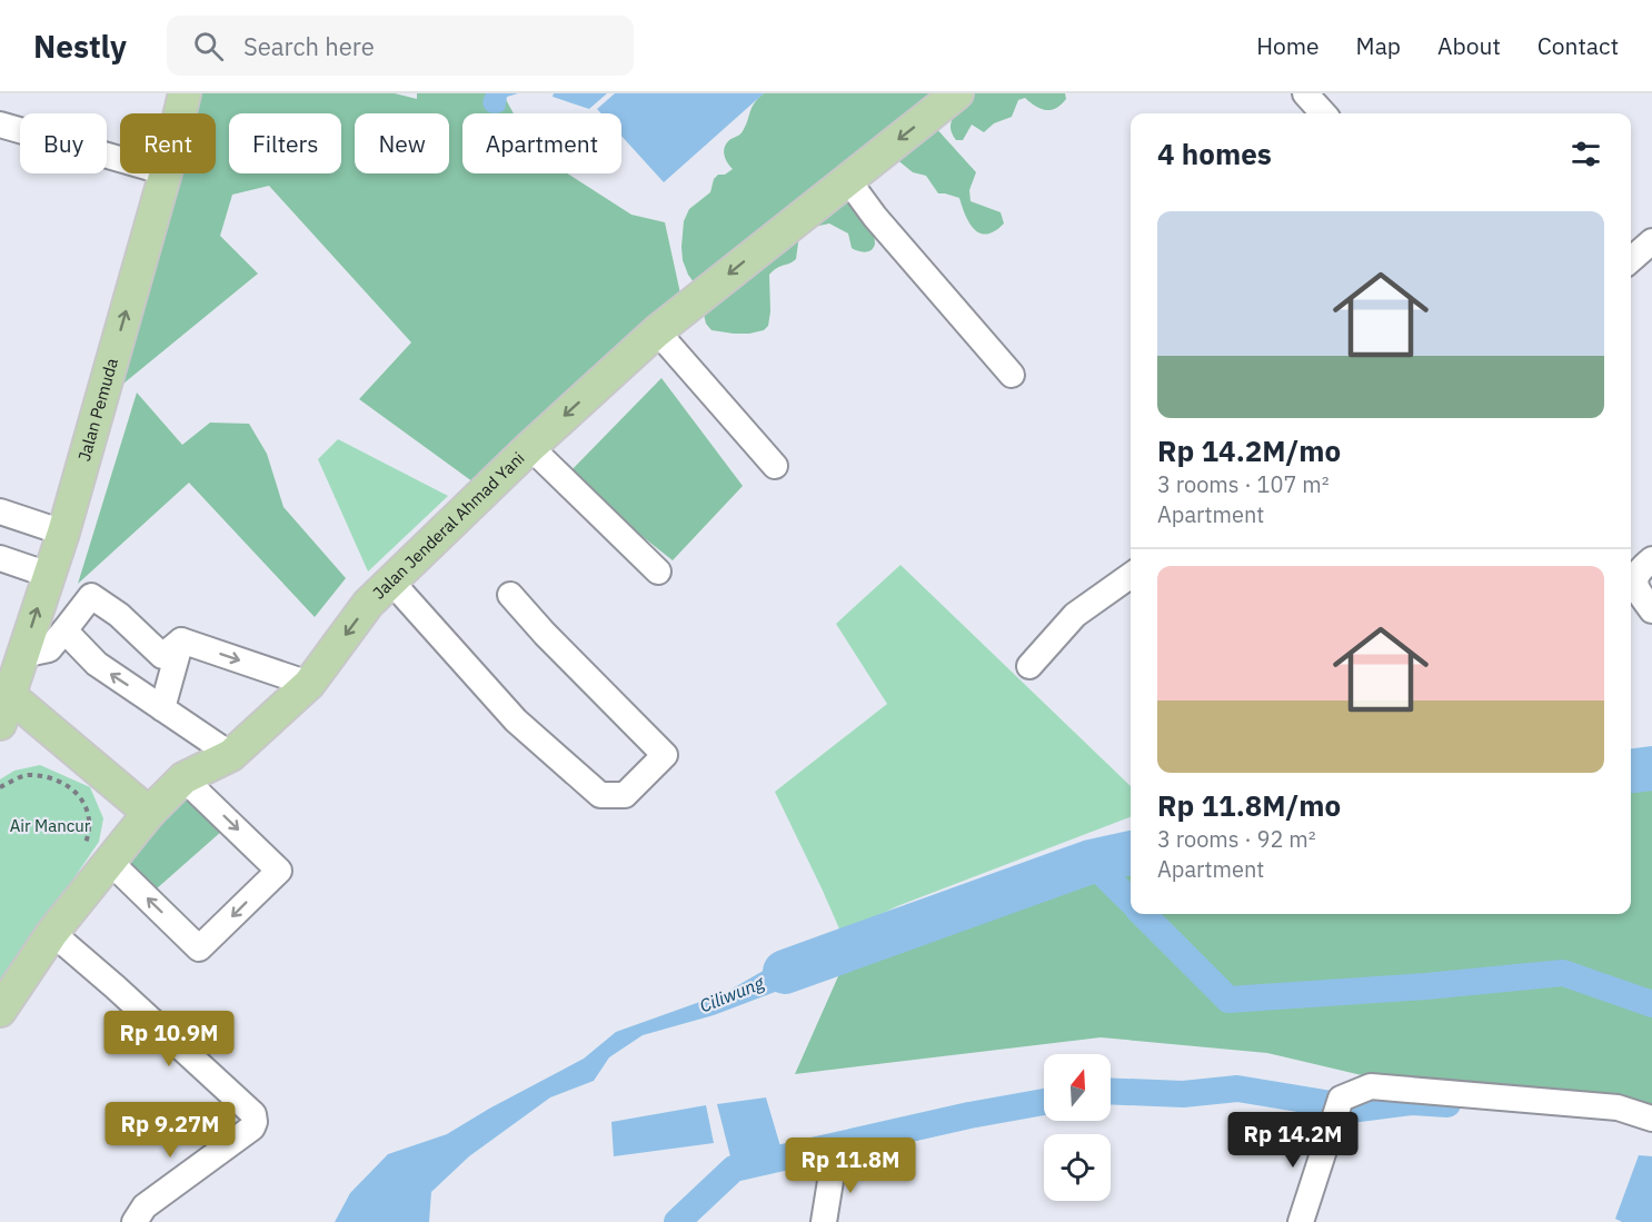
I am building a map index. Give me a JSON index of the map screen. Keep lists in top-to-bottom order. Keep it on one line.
{"streets":{"main road":["Jalan Pemuda","Jalan Jenderal Ahmad Yani"]},"one_way":["Jalan Pemuda","Jalan Jenderal Ahmad Yani"],"water":["Ciliwung"],"parks":["Air Mancur"],"north":"top","page":{"header":"Nestly","search":"Search here","nav":["Home","Map","About","Contact"],"chip":["Buy","Rent","Filters","New","Apartment"],"heading":"4 homes","list":[{"name":"Rp 14.2M/mo","note":"3 rooms · 107 m² · Apartment"},{"name":"Rp 11.8M/mo","note":"3 rooms · 92 m² · Apartment"}],"price":["Rp 10.9M","Rp 9.27M","Rp 14.2M","Rp 11.8M"]}}
